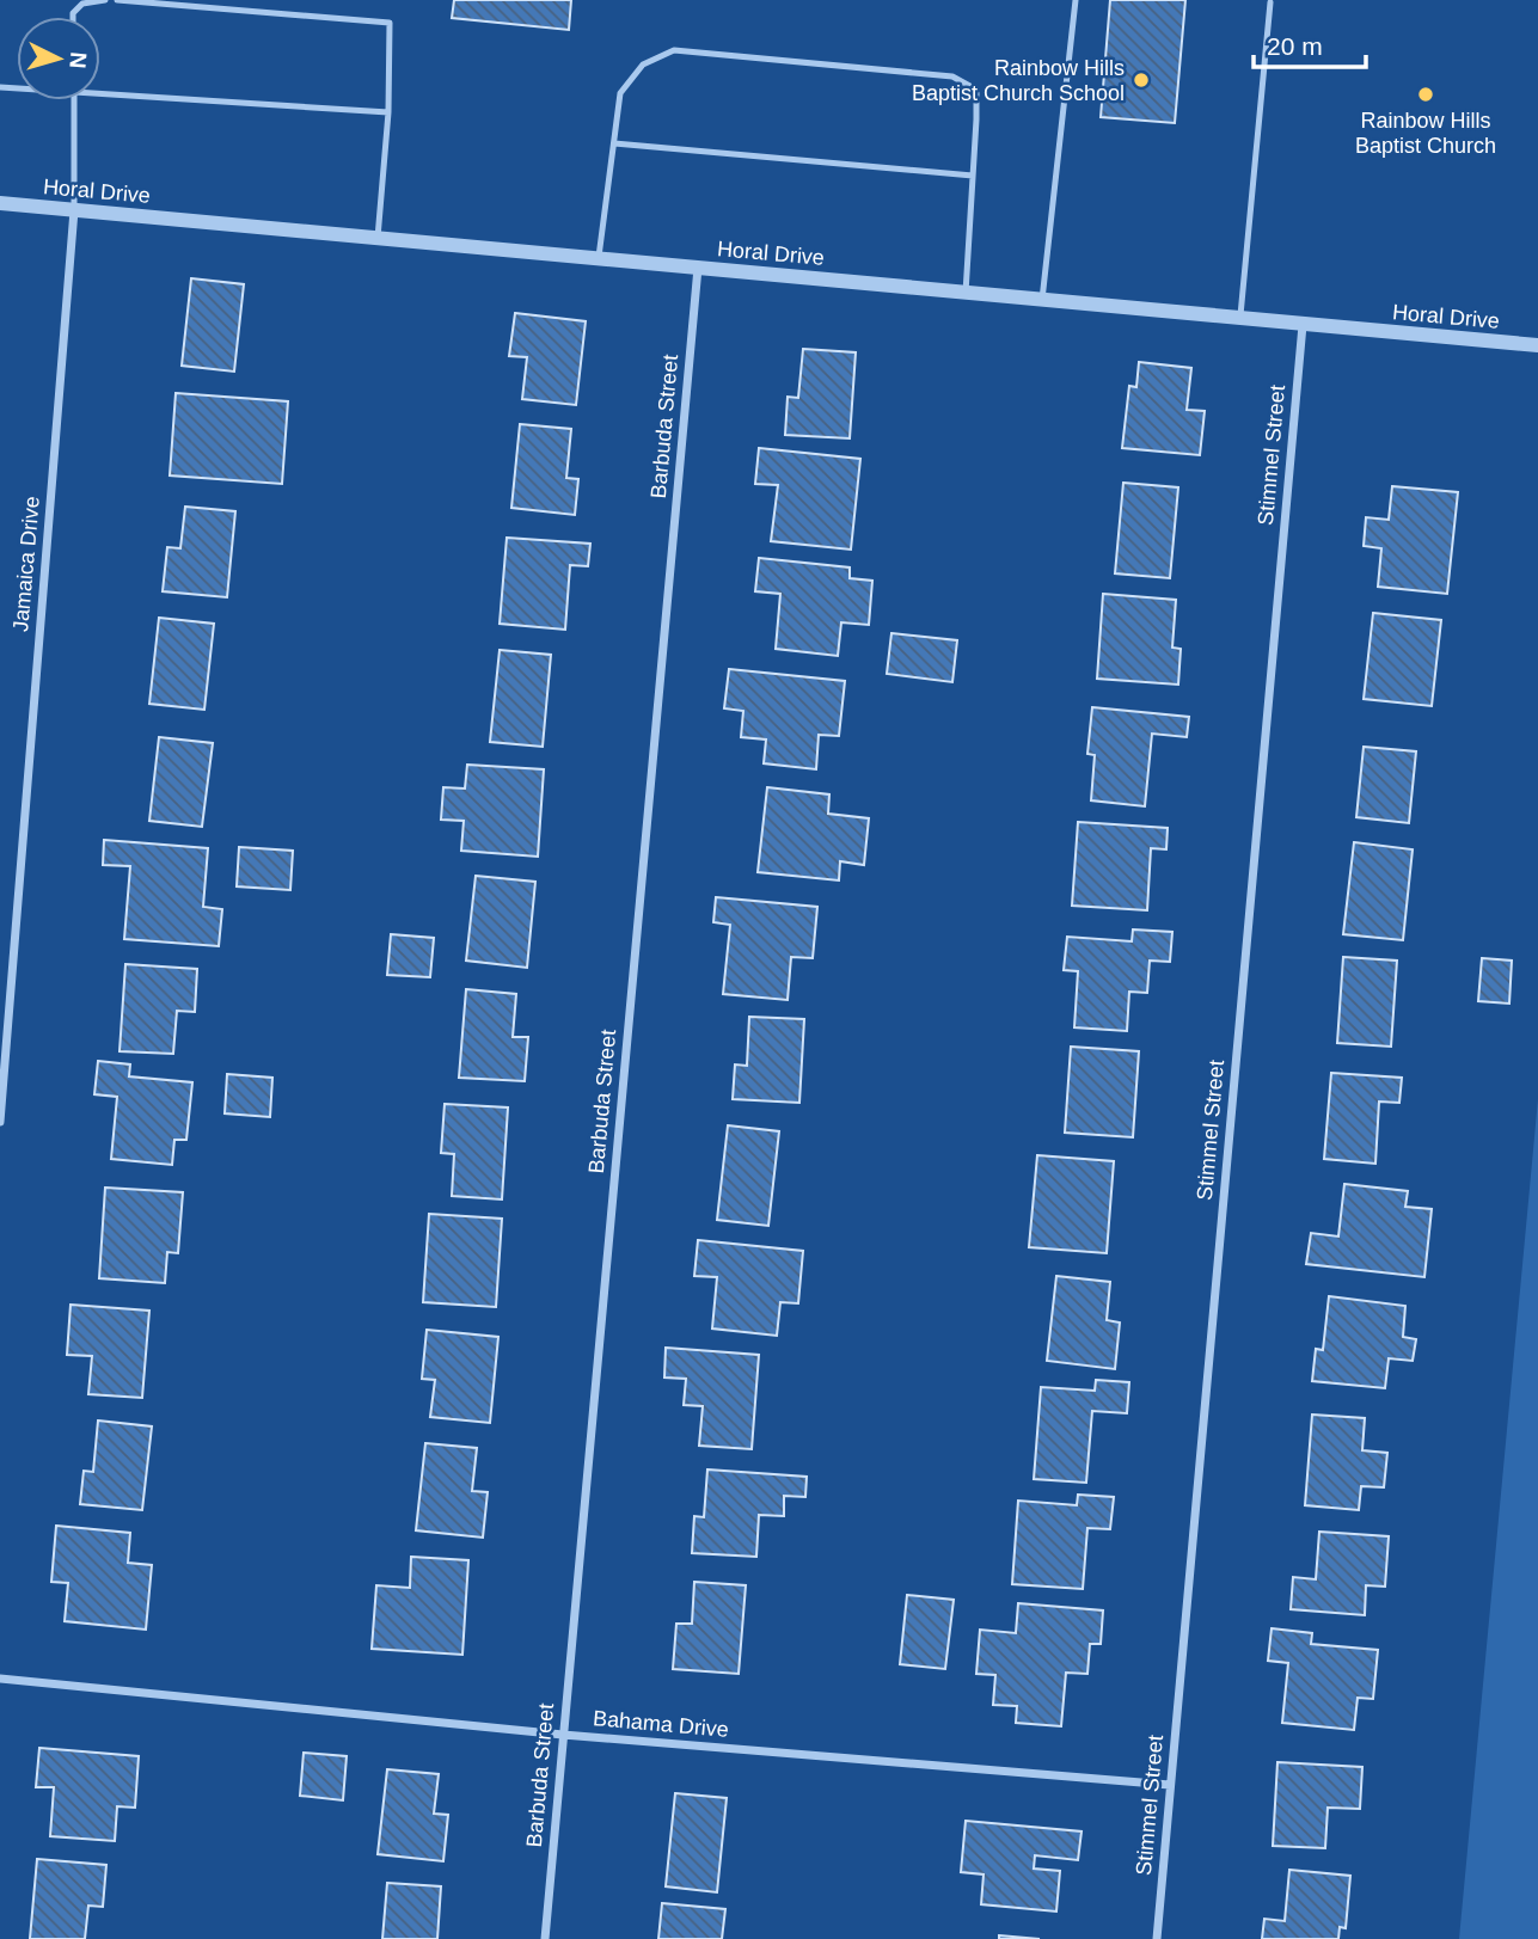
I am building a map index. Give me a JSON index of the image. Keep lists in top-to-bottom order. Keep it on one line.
{"streets":{"street":["Horal Drive","Barbuda Street","Stimmel Street","Jamaica Drive","Bahama Drive"]},"crossings":[["Horal Drive","Barbuda Street"],["Horal Drive","Stimmel Street"],["Horal Drive","Jamaica Drive"],["Barbuda Street","Bahama Drive"],["Stimmel Street","Bahama Drive"]],"places":["Rainbow Hills Baptist Church School","Rainbow Hills Baptist Church"],"scale_bar":"20 m","north":"right"}
